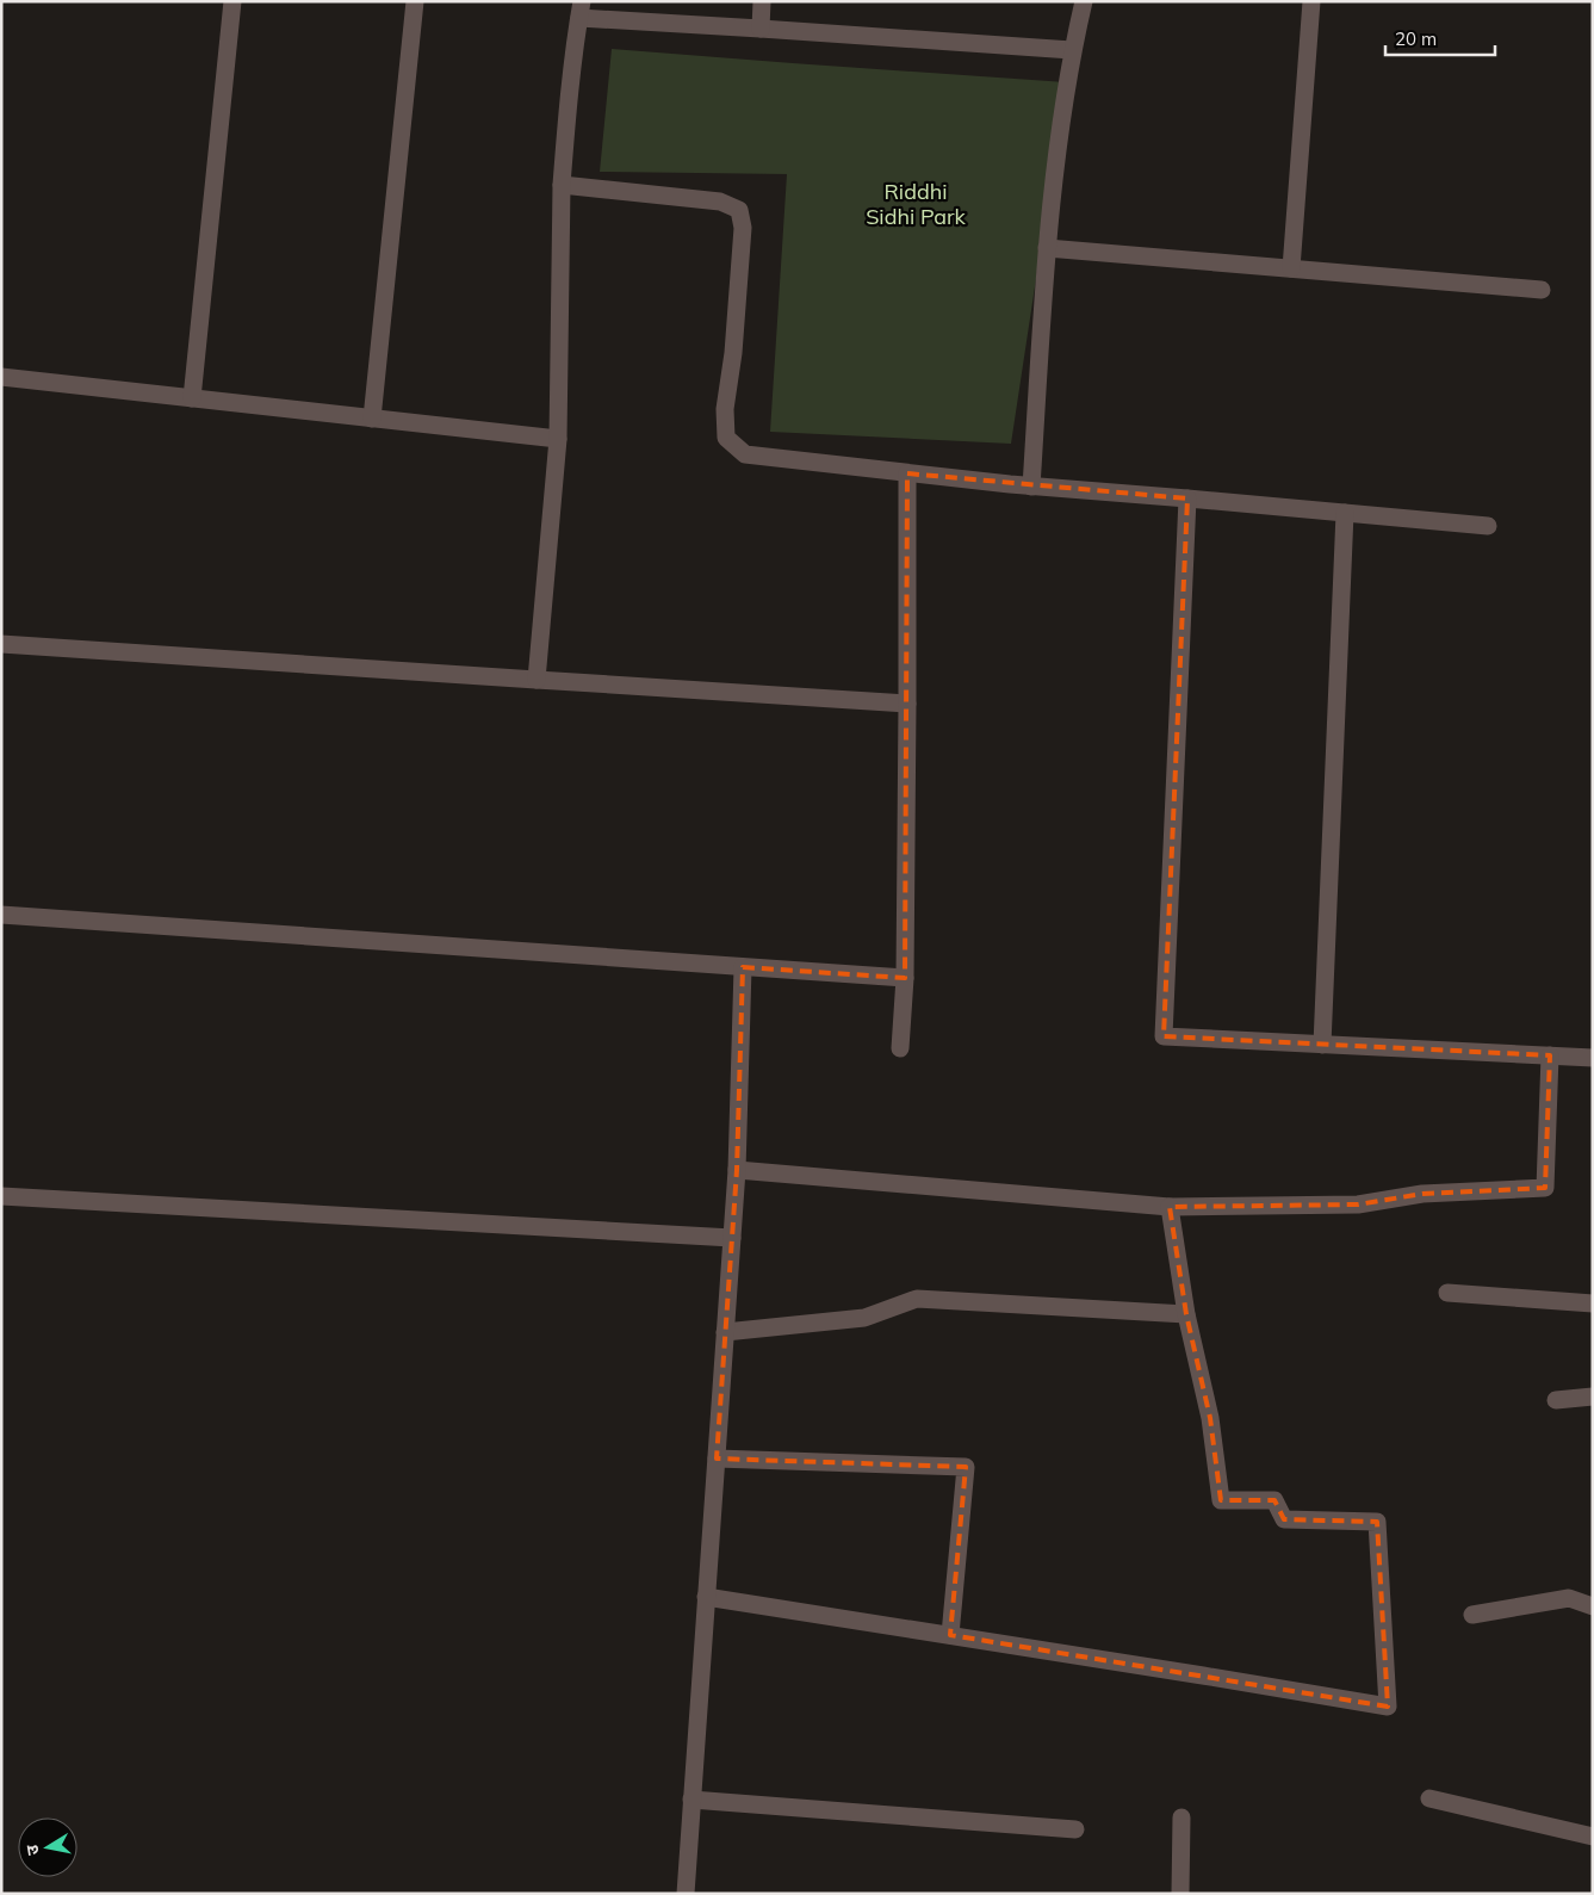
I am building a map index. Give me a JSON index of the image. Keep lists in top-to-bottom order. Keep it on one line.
{"parks":["Riddhi Sidhi Park"],"scale_bar":"20 m","north":"left"}
